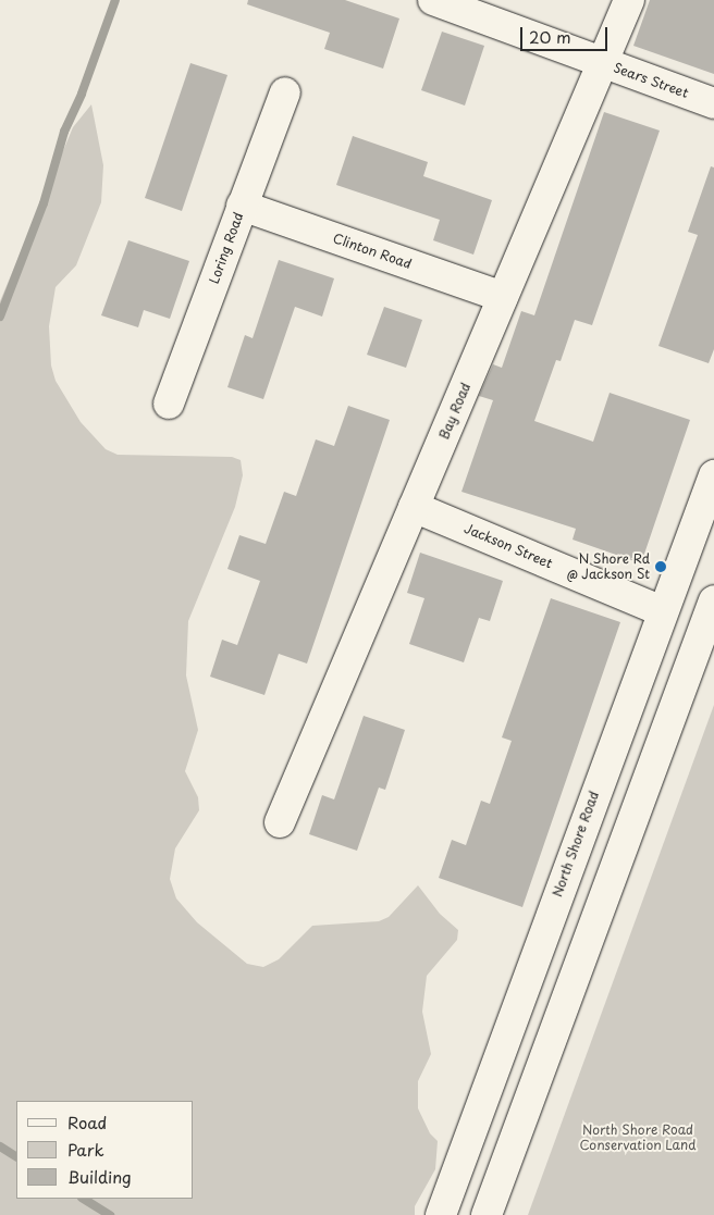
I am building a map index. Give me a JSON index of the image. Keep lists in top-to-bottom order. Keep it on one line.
{"streets":{"main road":["Sears Street","Loring Road","Clinton Road","Bay Road","Jackson Street","North Shore Road"]},"crossings":[["Sears Street","Bay Road"],["Loring Road","Clinton Road"],["Clinton Road","Bay Road"],["Bay Road","Jackson Street"],["Jackson Street","North Shore Road"]],"parks":["North Shore Road Conservation Land"],"places":["N Shore Rd @ Jackson St"],"legend":["Road","Park","Building"],"scale_bar":"20 m"}
